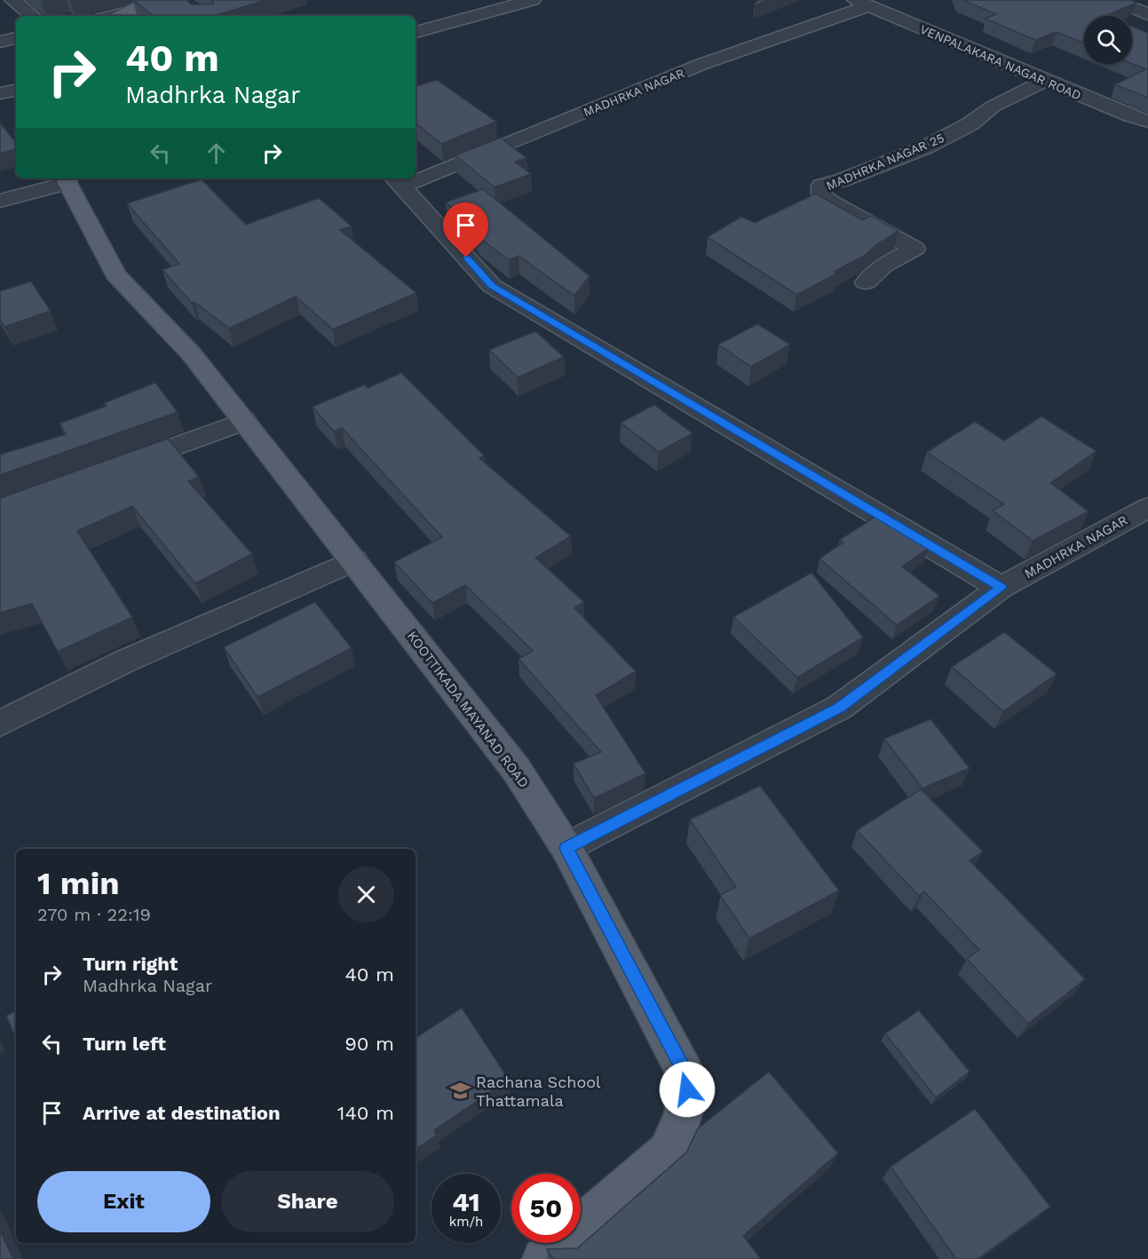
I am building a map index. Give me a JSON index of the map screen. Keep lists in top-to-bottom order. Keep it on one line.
{"streets":{"main road":["KOOTTIKADA MAYANAD ROAD"],"street":["VENPALAKARA NAGAR ROAD","MADHRKA NAGAR","MADHRKA NAGAR 25"]},"crossings":[["VENPALAKARA NAGAR ROAD","MADHRKA NAGAR"],["VENPALAKARA NAGAR ROAD","MADHRKA NAGAR 25"],["MADHRKA NAGAR","KOOTTIKADA MAYANAD ROAD"]],"places":{"school or university":["Rachana School Thattamala"]},"page":{"turn":["40 m","Madhrka Nagar"],"heading":["1 min","270 m · 22:19"],"list":[{"name":"Turn right","note":"Madhrka Nagar","value":"40 m"},{"name":"Turn left","value":"90 m"},{"name":"Arrive at destination","value":"140 m"}],"buttons":["Exit","Share"],"speed":"41 km/h","limit":"50"}}
